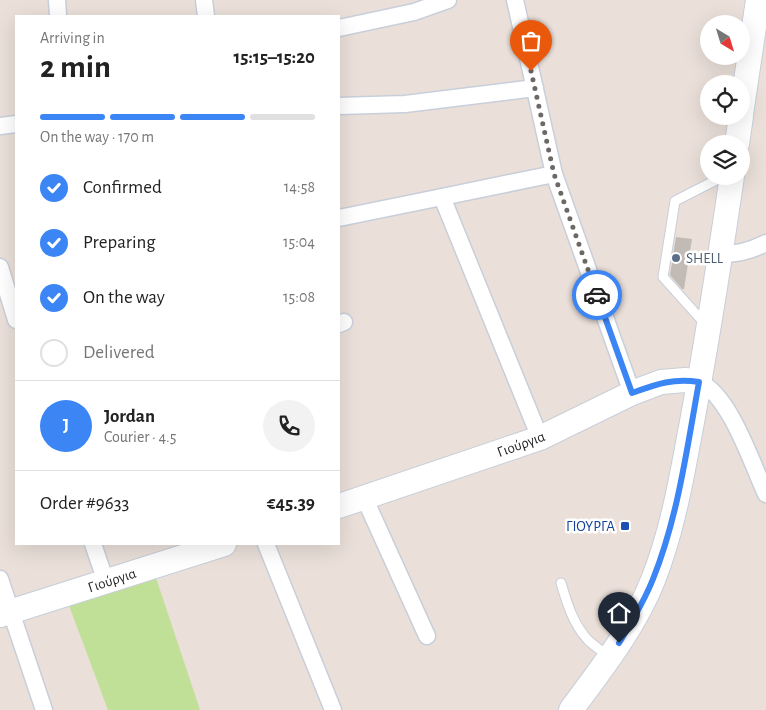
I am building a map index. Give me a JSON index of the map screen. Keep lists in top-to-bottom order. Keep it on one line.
{"streets":{"main road":["Γιούργια"]},"places":{"other":["SHELL"],"transit":["ΓΙΟΥΡΓΑ"]},"north":"bottom right","page":{"heading":["2 min","Arriving in","15:15–15:20"],"panel":["Jordan","Courier · 4.5","Order #9633","€45.39"],"bar":"On the way · 170 m","list":[["Confirmed","14:58"],["Preparing","15:04"],["On the way","15:08"],"Delivered"],"round":"J"}}
